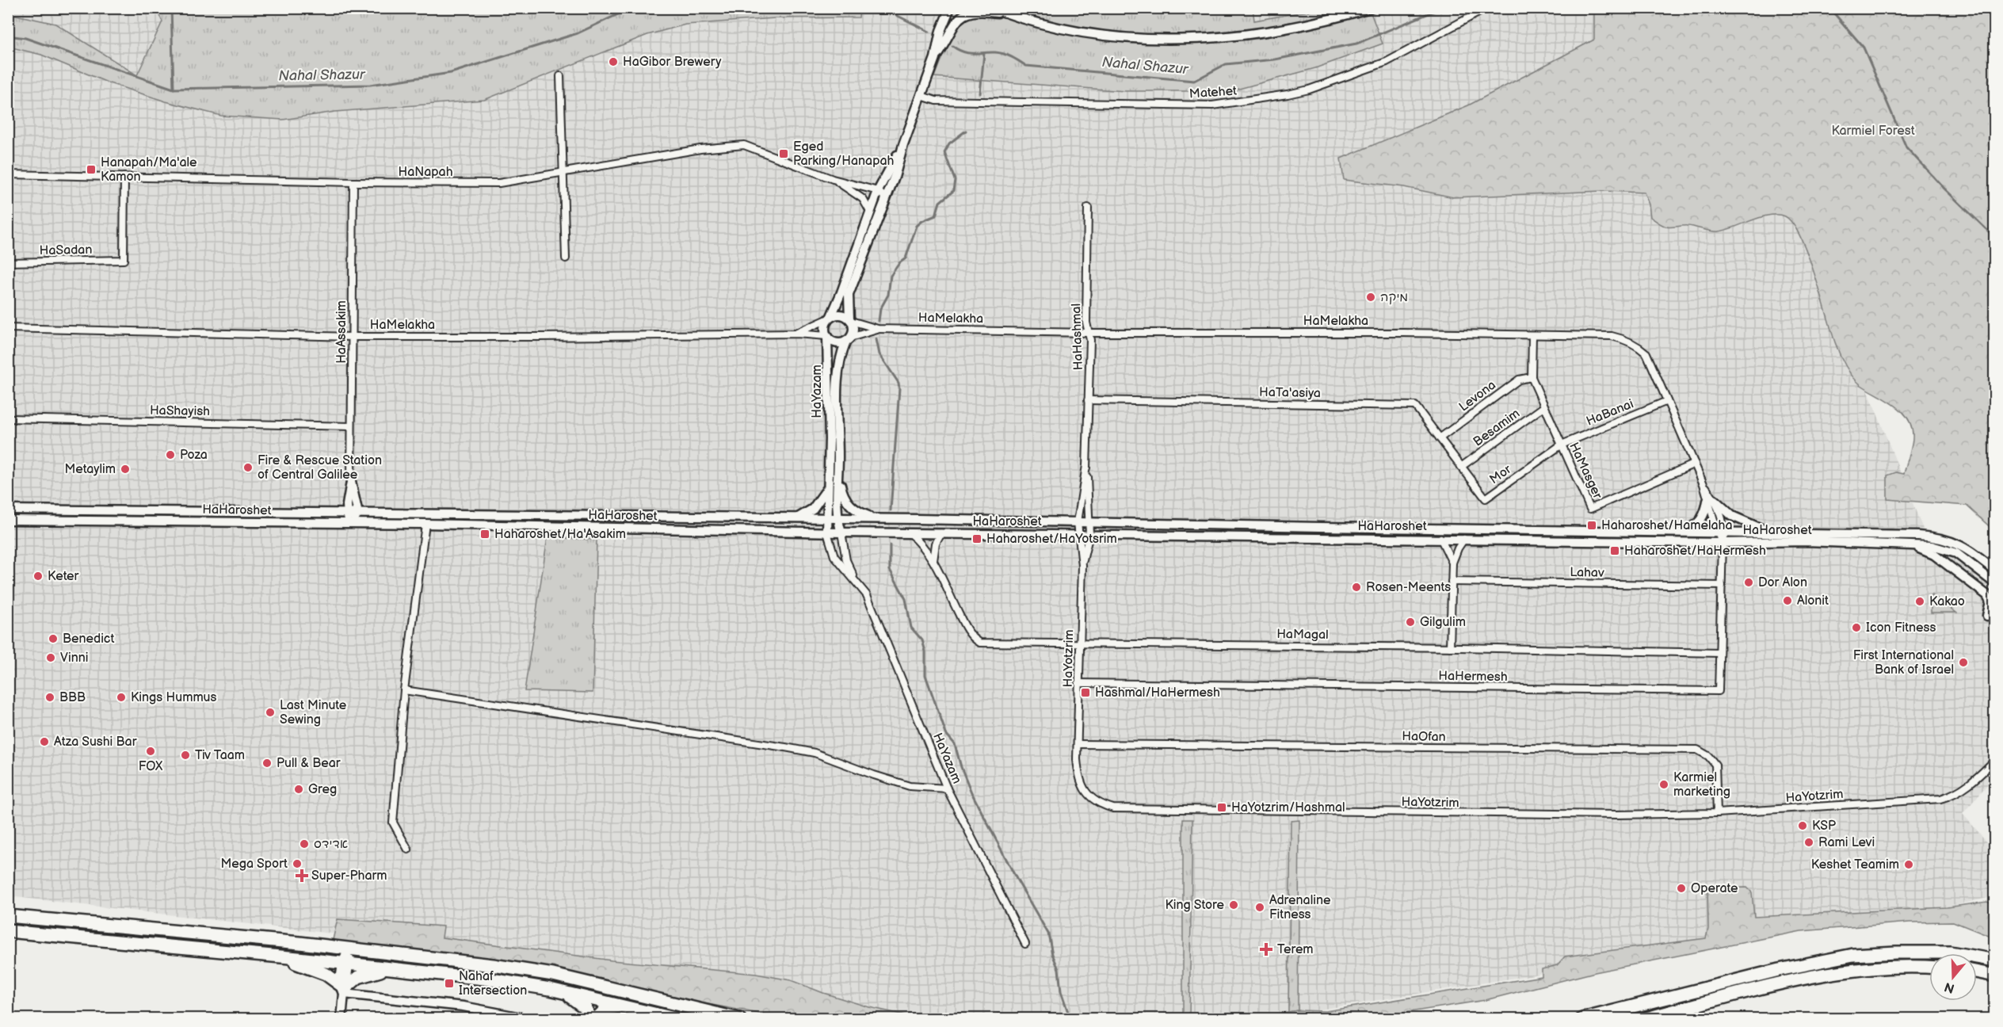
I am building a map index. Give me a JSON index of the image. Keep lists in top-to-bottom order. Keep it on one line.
{"streets":{"street":["Matehet","HaNapah","HaSadan","HaMelakha","HaAssakim","HaHashmal","HaYazam","HaTa'asiya","Levona","HaShayish","HaBanai","Besamim","HaMasger","Mor","HaHaroshet","Lahav","HaMagal","HaYotzrim","HaHermesh","HaOfan"]},"crossings":[["HaNapah","HaSadan"],["HaNapah","HaAssakim"],["HaMelakha","HaAssakim"],["HaMelakha","HaHashmal"],["HaMelakha","HaYazam"],["HaMelakha","HaBanai"],["HaMelakha","HaMasger"],["HaMelakha","HaHaroshet"],["HaMelakha","HaHermesh"],["HaAssakim","HaShayish"],["HaHashmal","HaTa'asiya"],["HaHashmal","HaHaroshet"],["HaHashmal","HaYotzrim"],["HaYazam","HaHaroshet"],["HaTa'asiya","Levona"],["HaTa'asiya","Besamim"],["HaTa'asiya","Mor"],["Levona","HaMasger"],["HaBanai","HaMasger"],["HaBanai","Mor"],["Besamim","HaMasger"],["Besamim","Mor"],["HaMasger","Mor"],["HaHaroshet","HaMagal"],["HaHaroshet","HaYotzrim"],["HaHaroshet","HaHermesh"],["Lahav","HaHermesh"],["HaMagal","HaYotzrim"],["HaMagal","HaHermesh"],["HaYotzrim","HaHermesh"],["HaYotzrim","HaOfan"]],"water":["Nahal Shazur"],"parks":["Karmiel Forest"],"places":{"other":["HaGibor Brewery","מיקה","Poza","Fire & Rescue Station of Central Galilee","Metaylim","Keter","Dor Alon","Rosen-Meents","Alonit","Kakao","Gilgulim","Icon Fitness","Benedict","Vinni","First International Bank of Israel","BBB","Kings Hummus","Last Minute Sewing","Atza Sushi Bar","FOX","Tiv Taam","Pull & Bear","Karmiel marketing","Greg","KSP","Rami Levi","אדידס","Mega Sport","Keshet Teamim","Operate","King Store","Adrenaline Fitness"],"transit":["Eged Parking/Hanapah","Hanapah/Ma'ale Kamon","Haharoshet/Hamelaha","Haharoshet/Ha'Asakim","Haharoshet/HaYotsrim","Haharoshet/HaHermesh","Hashmal/HaHermesh","HaYotzrim/Hashmal","Nahaf Intersection"],"health":["Super-Pharm","Terem"]},"north":"bottom"}
